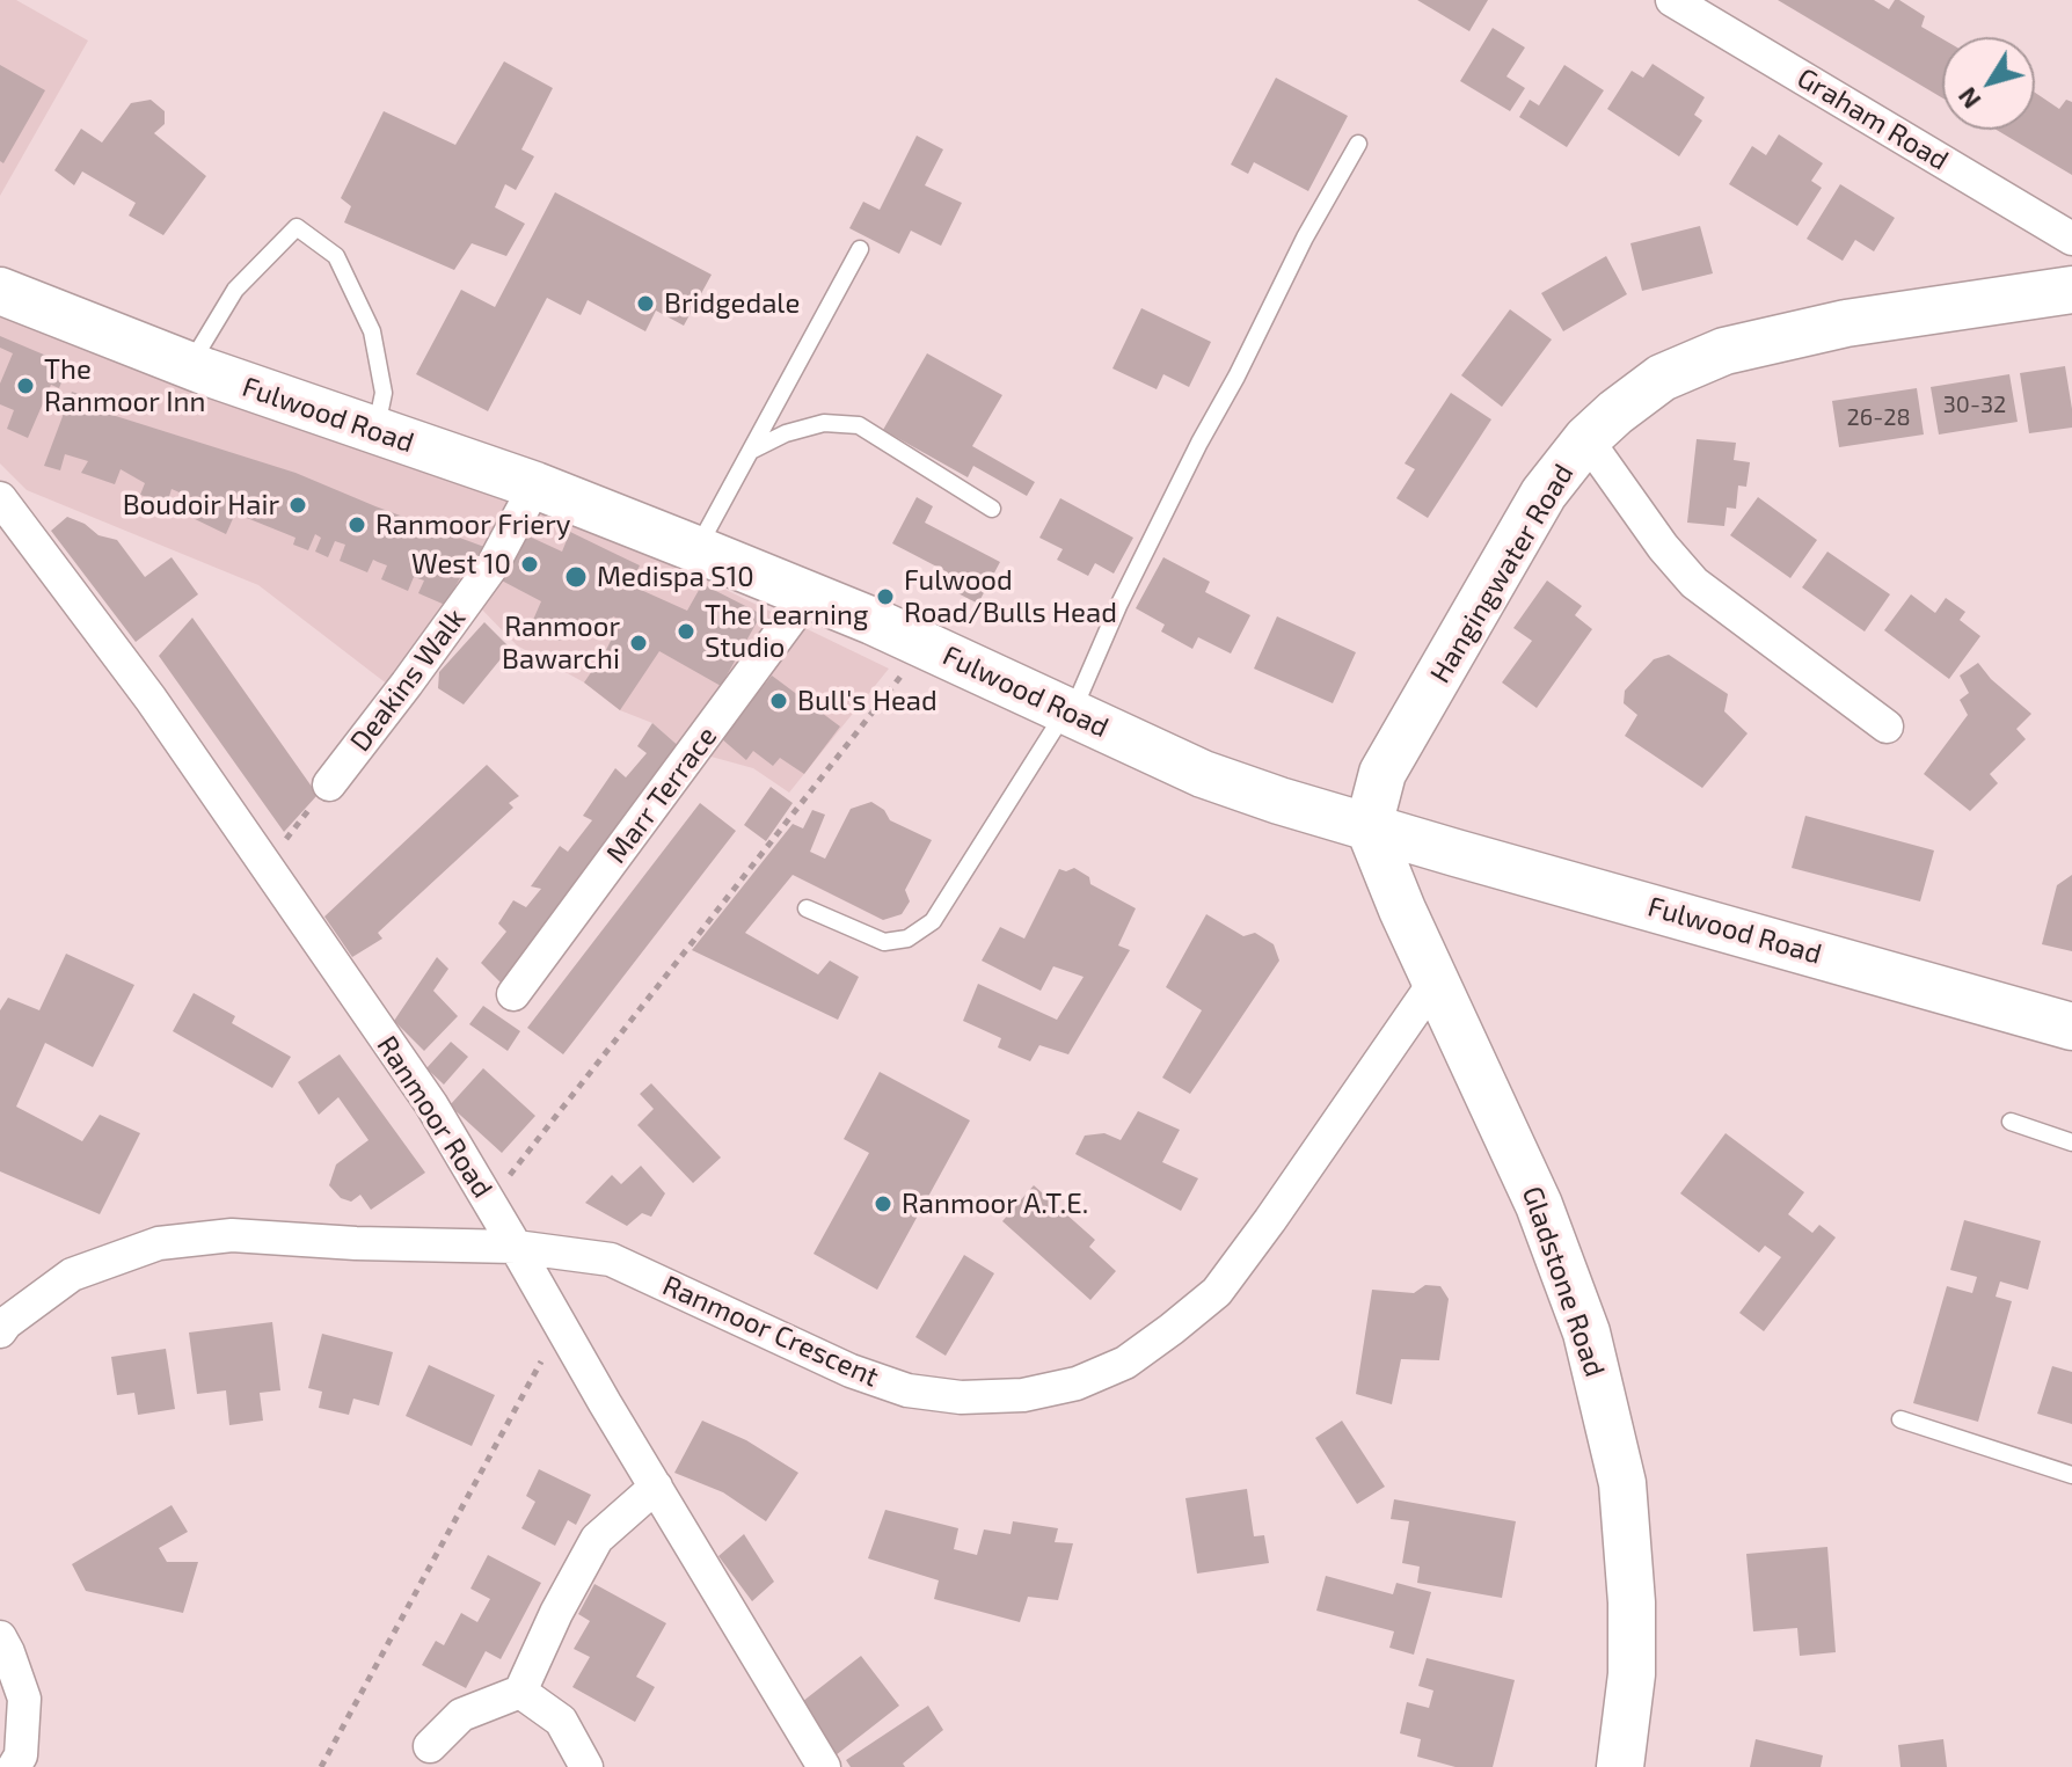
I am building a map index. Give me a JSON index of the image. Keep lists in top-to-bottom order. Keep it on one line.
{"streets":{"street":["Graham Road","Fulwood Road","Hangingwater Road","Deakins Walk","Marr Terrace","Ranmoor Road","Gladstone Road","Ranmoor Crescent"]},"crossings":[["Fulwood Road","Hangingwater Road"],["Fulwood Road","Deakins Walk"],["Fulwood Road","Marr Terrace"],["Fulwood Road","Gladstone Road"],["Hangingwater Road","Gladstone Road"],["Ranmoor Road","Ranmoor Crescent"],["Gladstone Road","Ranmoor Crescent"]],"places":["Bridgedale","The Ranmoor Inn","Boudoir Hair","Ranmoor Friery","West 10","Medispa S10","Fulwood Road/Bulls Head","The Learning Studio","Ranmoor Bawarchi","Bull's Head","Ranmoor A.T.E."],"house_numbers":["30-32","26-28"],"north":"bottom left"}
